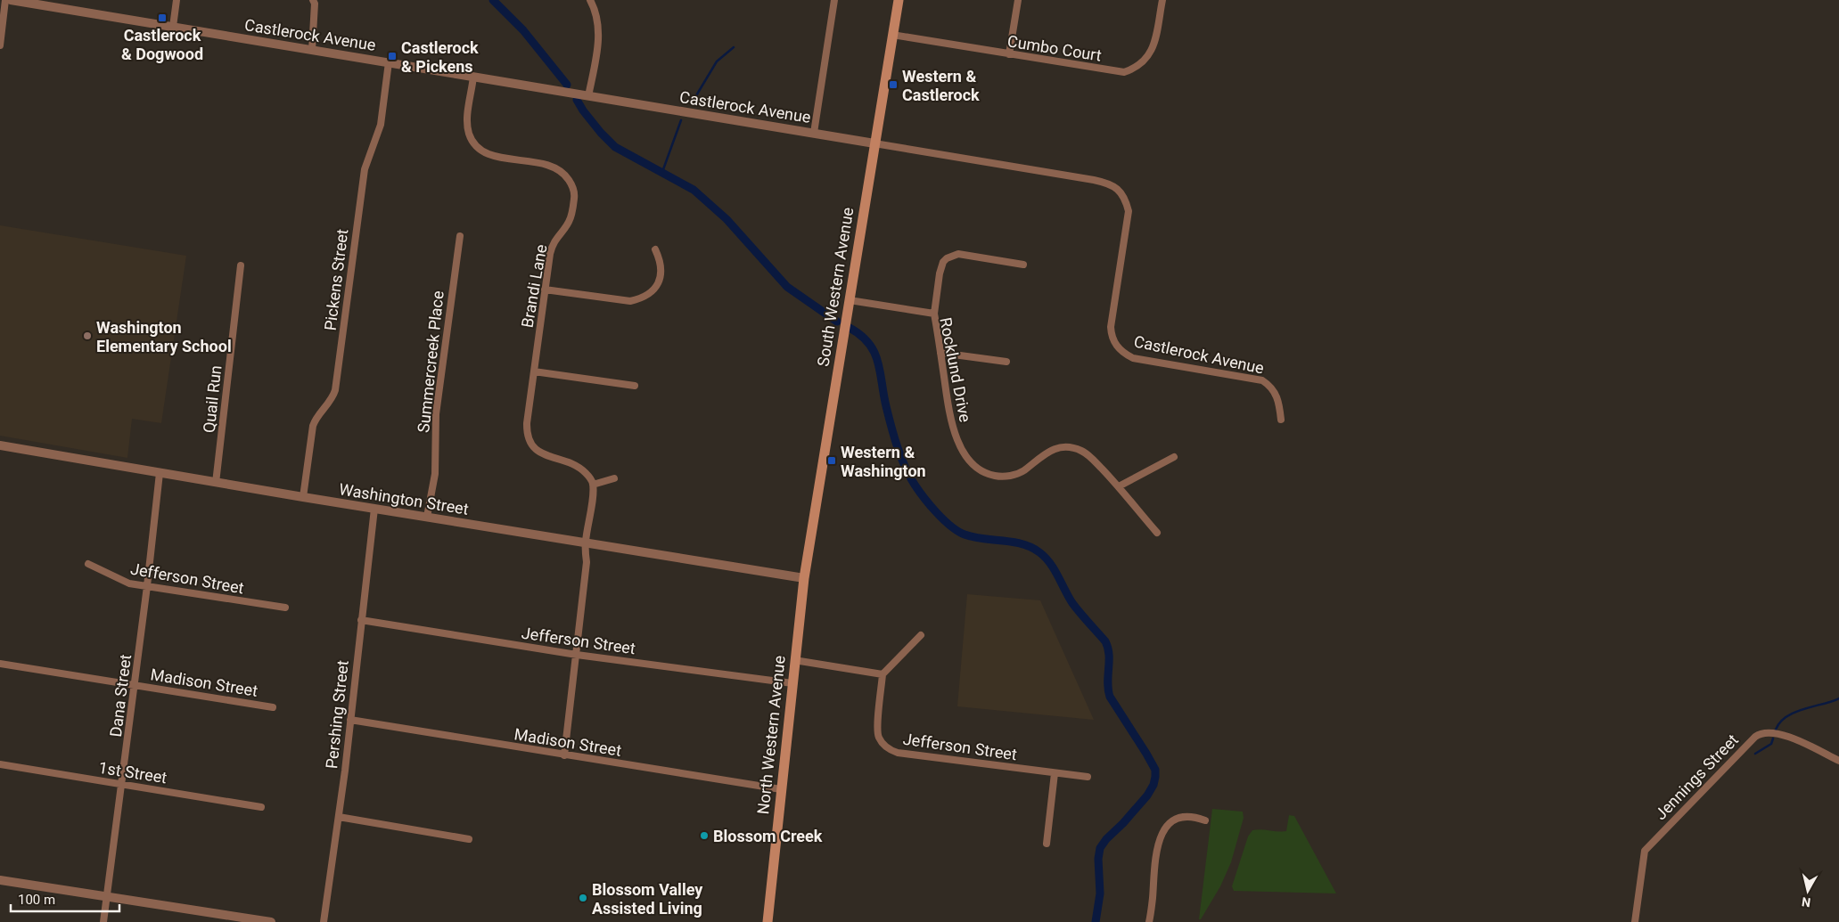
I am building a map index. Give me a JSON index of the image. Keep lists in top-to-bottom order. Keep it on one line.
{"streets":{"main road":["South Western Avenue","North Western Avenue"],"street":["Castlerock Avenue","Cumbo Court","Pickens Street","Brandi Lane","Summercreek Place","Rocklund Drive","Quail Run","Washington Street","Jefferson Street","Madison Street","Dana Street","Pershing Street","1st Street","Jennings Street"]},"crossings":[["Castlerock Avenue","Pickens Street"],["Castlerock Avenue","Brandi Lane"],["Castlerock Avenue","South Western Avenue"],["Cumbo Court","South Western Avenue"],["Pickens Street","Washington Street"],["South Western Avenue","Rocklund Drive"],["South Western Avenue","Washington Street"],["South Western Avenue","North Western Avenue"],["Summercreek Place","Washington Street"],["Quail Run","Washington Street"],["Washington Street","Dana Street"],["Washington Street","Pershing Street"],["Washington Street","North Western Avenue"],["Jefferson Street","Dana Street"],["Jefferson Street","Pershing Street"],["Jefferson Street","North Western Avenue"],["Madison Street","Dana Street"],["Madison Street","Pershing Street"],["Madison Street","North Western Avenue"],["Dana Street","1st Street"]],"places":{"transit":["Castlerock & Dogwood","Castlerock & Pickens","Western & Castlerock","Western & Washington"],"other":["Washington Elementary School","Blossom Creek","Blossom Valley Assisted Living"]},"scale_bar":"100 m","north":"bottom"}
